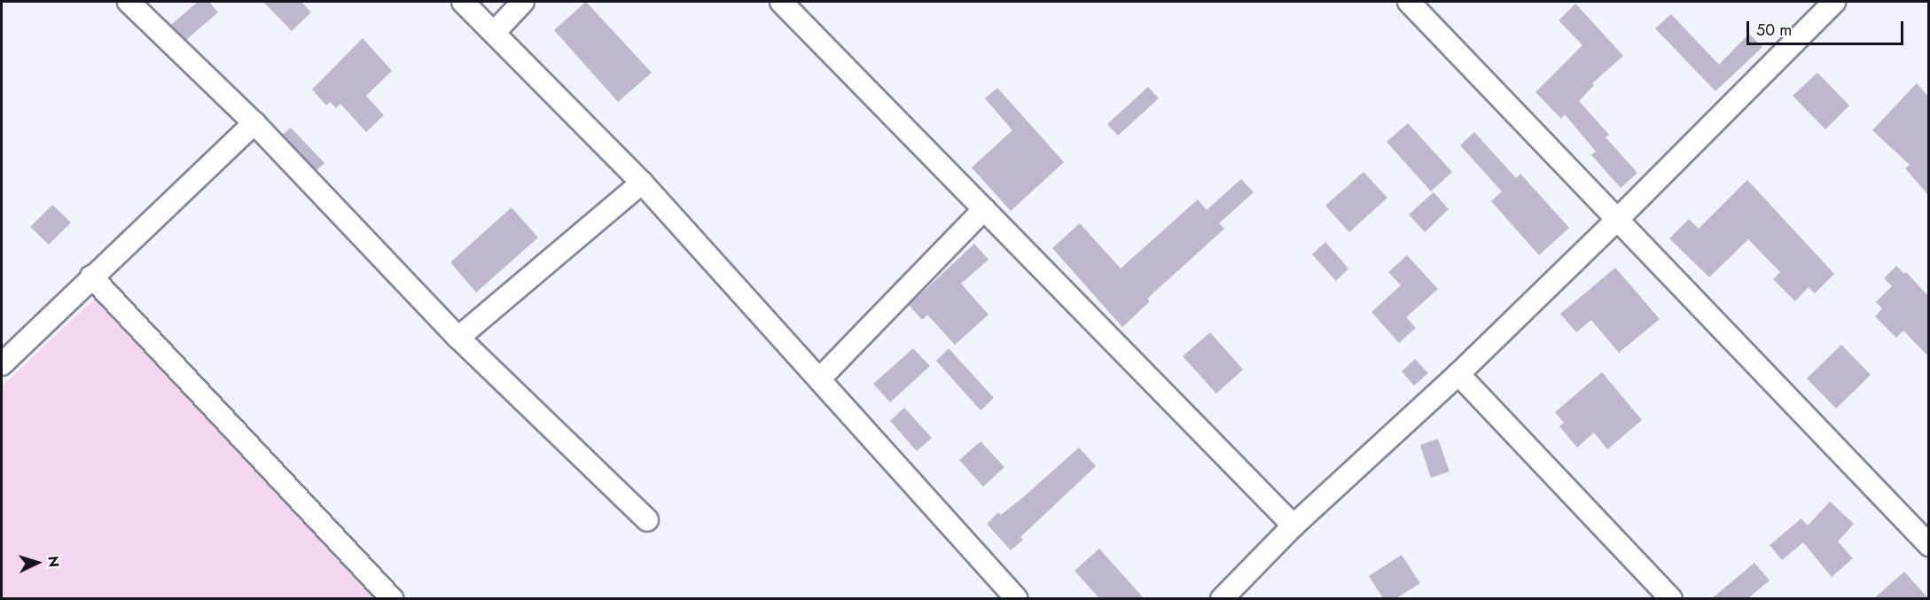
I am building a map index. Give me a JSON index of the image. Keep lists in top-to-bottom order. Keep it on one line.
{"scale_bar":"50 m","north":"right"}
